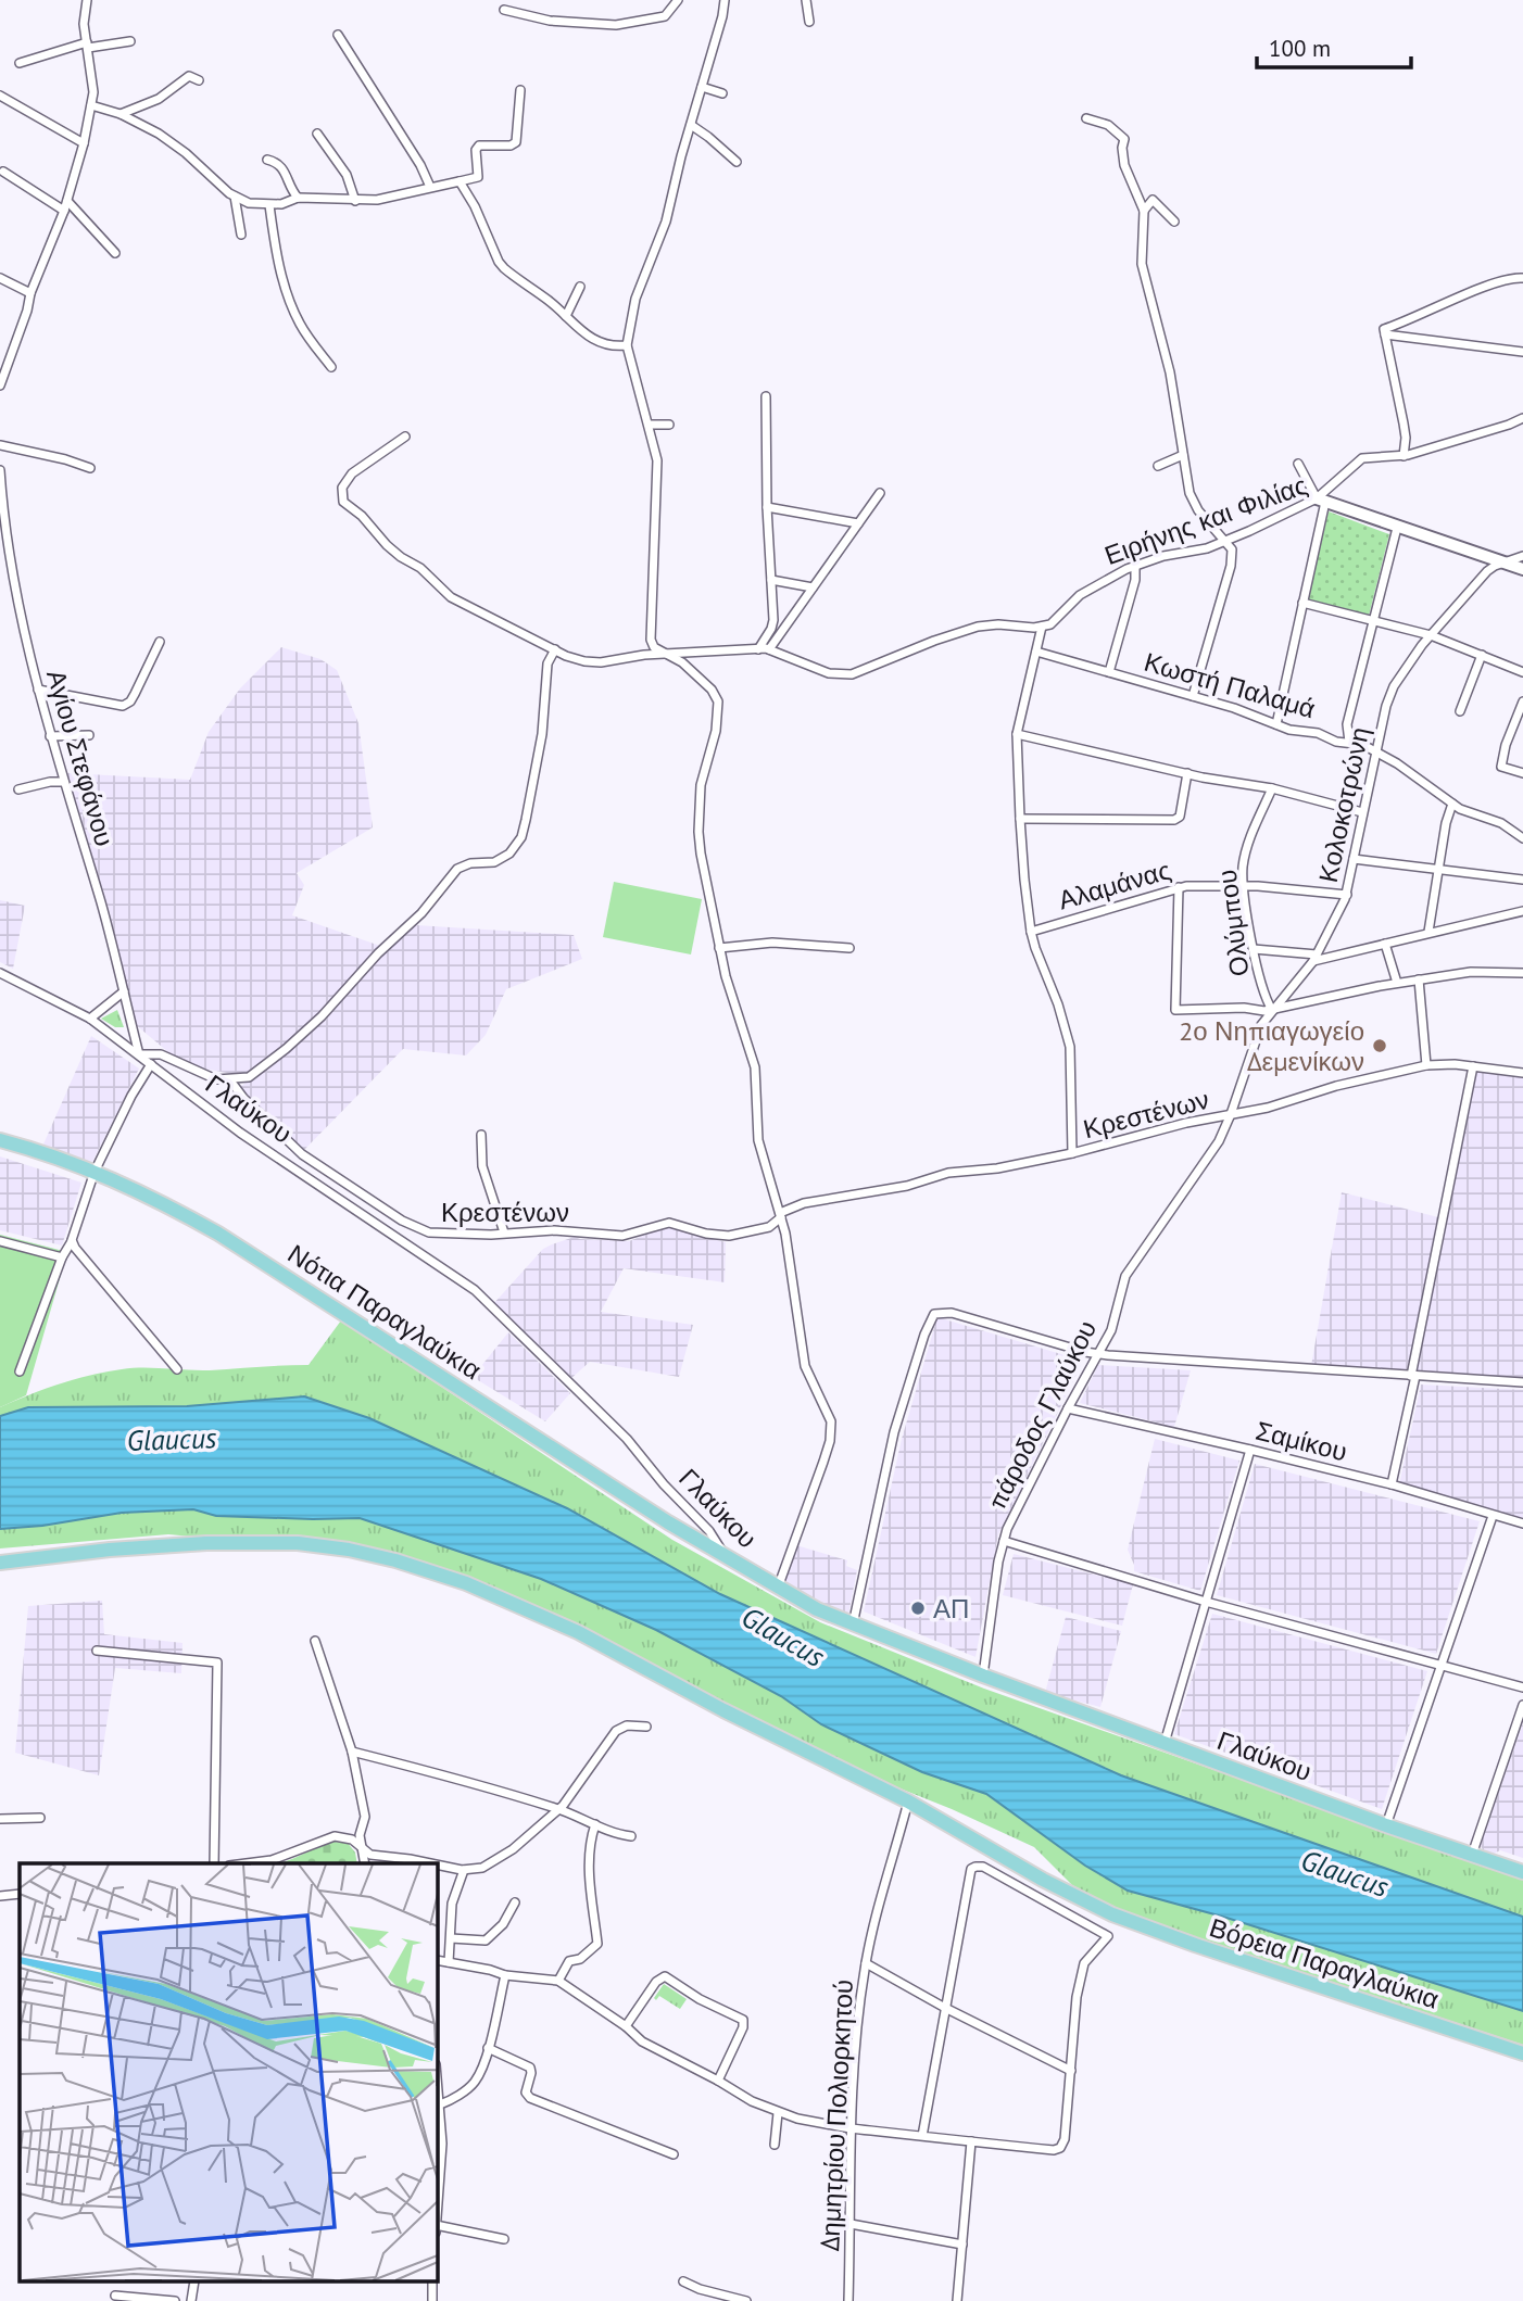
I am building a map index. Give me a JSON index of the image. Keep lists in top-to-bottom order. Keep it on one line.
{"streets":{"main road":["Γλαύκου","Νότια Παραγλαύκια","Βόρεια Παραγλαύκια"],"street":["Ειρήνης και Φιλίας","Κωστή Παλαμά","Αγίου Στεφάνου","Κολοκοτρώνη","Αλαμάνας","Ολύμπου","Κρεστένων","πάροδος Γλαύκου","Σαμίκου","Δημητρίου Πολιορκητού"]},"crossings":[["Ειρήνης και Φιλίας","Κολοκοτρώνη"],["Κωστή Παλαμά","Κολοκοτρώνη"],["Αγίου Στεφάνου","Γλαύκου"],["Κολοκοτρώνη","Αλαμάνας"],["Κολοκοτρώνη","Ολύμπου"],["Κολοκοτρώνη","Κρεστένων"],["Κολοκοτρώνη","πάροδος Γλαύκου"],["Αλαμάνας","Ολύμπου"],["Γλαύκου","Νότια Παραγλαύκια"],["Γλαύκου","πάροδος Γλαύκου"],["Κρεστένων","πάροδος Γλαύκου"],["πάροδος Γλαύκου","Σαμίκου"],["Βόρεια Παραγλαύκια","Δημητρίου Πολιορκητού"]],"water":["Glaucus"],"places":["2ο Νηπιαγωγείο Δεμενίκων","ΑΠ"],"scale_bar":"100 m"}
